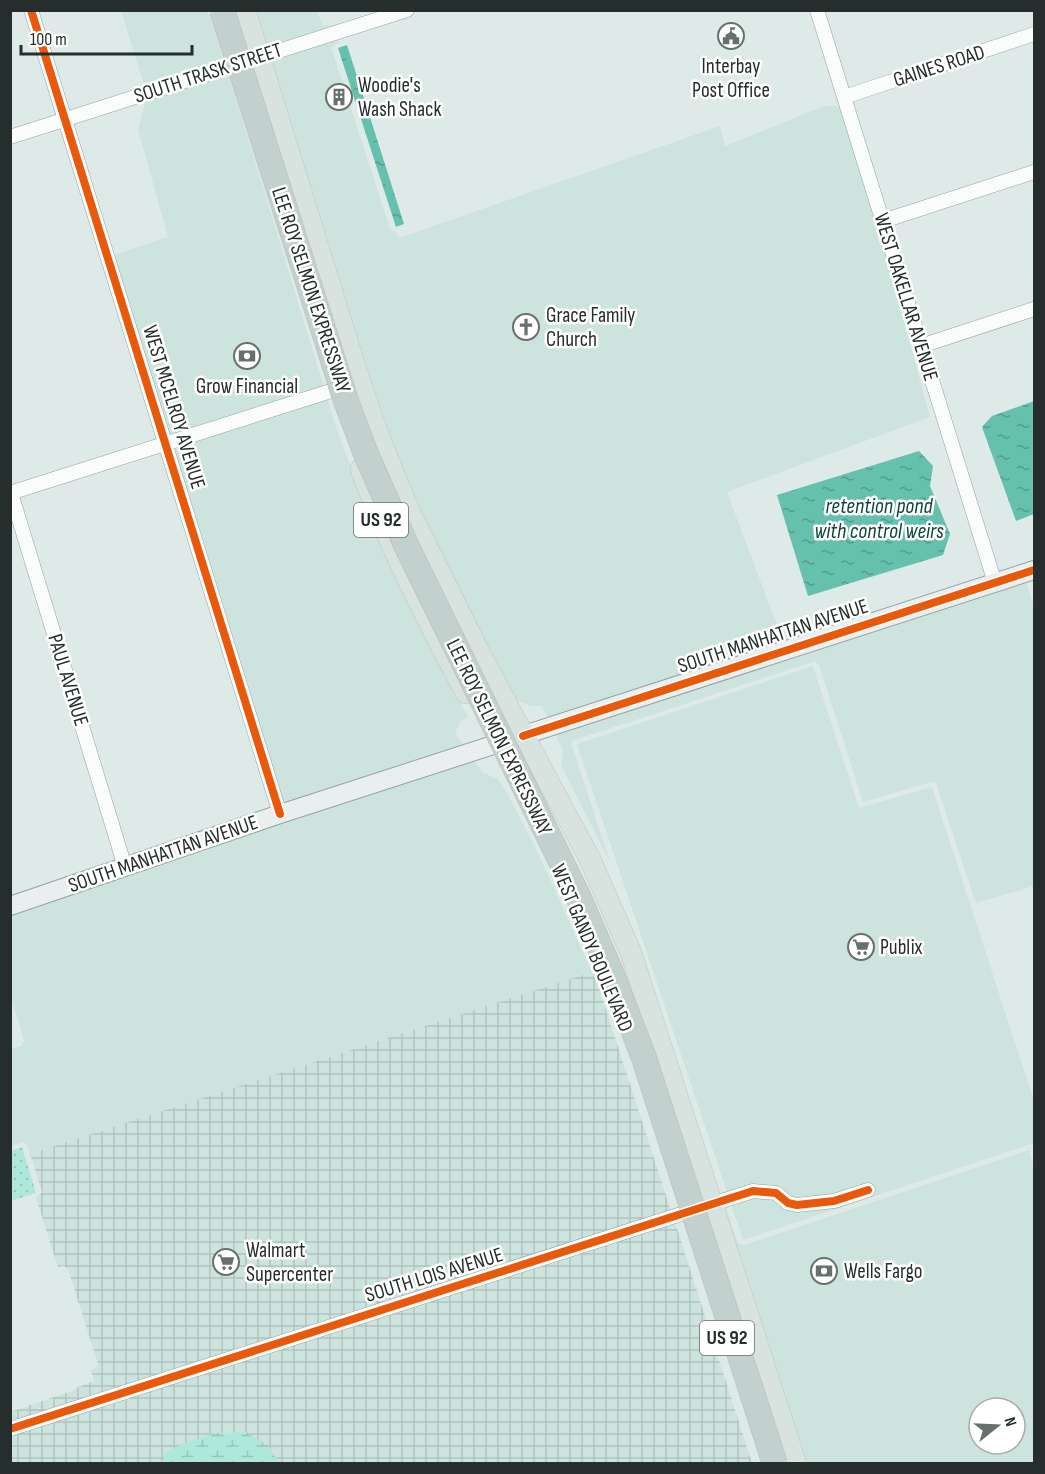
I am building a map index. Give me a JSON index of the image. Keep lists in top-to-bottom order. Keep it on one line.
{"streets":{"highway":["LEE ROY SELMON EXPRESSWAY"],"main road":["US 92","SOUTH MANHATTAN AVENUE","WEST GANDY BOULEVARD"],"street":["GAINES ROAD","SOUTH TRASK STREET","WEST OAKELLAR AVENUE","WEST MCELROY AVENUE","PAUL AVENUE","SOUTH LOIS AVENUE"]},"crossings":[["GAINES ROAD","WEST OAKELLAR AVENUE"],["SOUTH TRASK STREET","WEST MCELROY AVENUE"],["SOUTH TRASK STREET","WEST GANDY BOULEVARD"],["WEST OAKELLAR AVENUE","SOUTH MANHATTAN AVENUE"],["WEST MCELROY AVENUE","SOUTH MANHATTAN AVENUE"],["SOUTH MANHATTAN AVENUE","PAUL AVENUE"],["SOUTH MANHATTAN AVENUE","WEST GANDY BOULEVARD"],["WEST GANDY BOULEVARD","SOUTH LOIS AVENUE"]],"water":["retention pond with control weirs"],"places":{"public building":["Interbay Post Office"],"building":["Woodie's Wash Shack"],"church":["Grace Family Church"],"bank":["Grow Financial","Wells Fargo"],"supermarket":["Publix","Walmart Supercenter"]},"scale_bar":"100 m","north":"right"}
